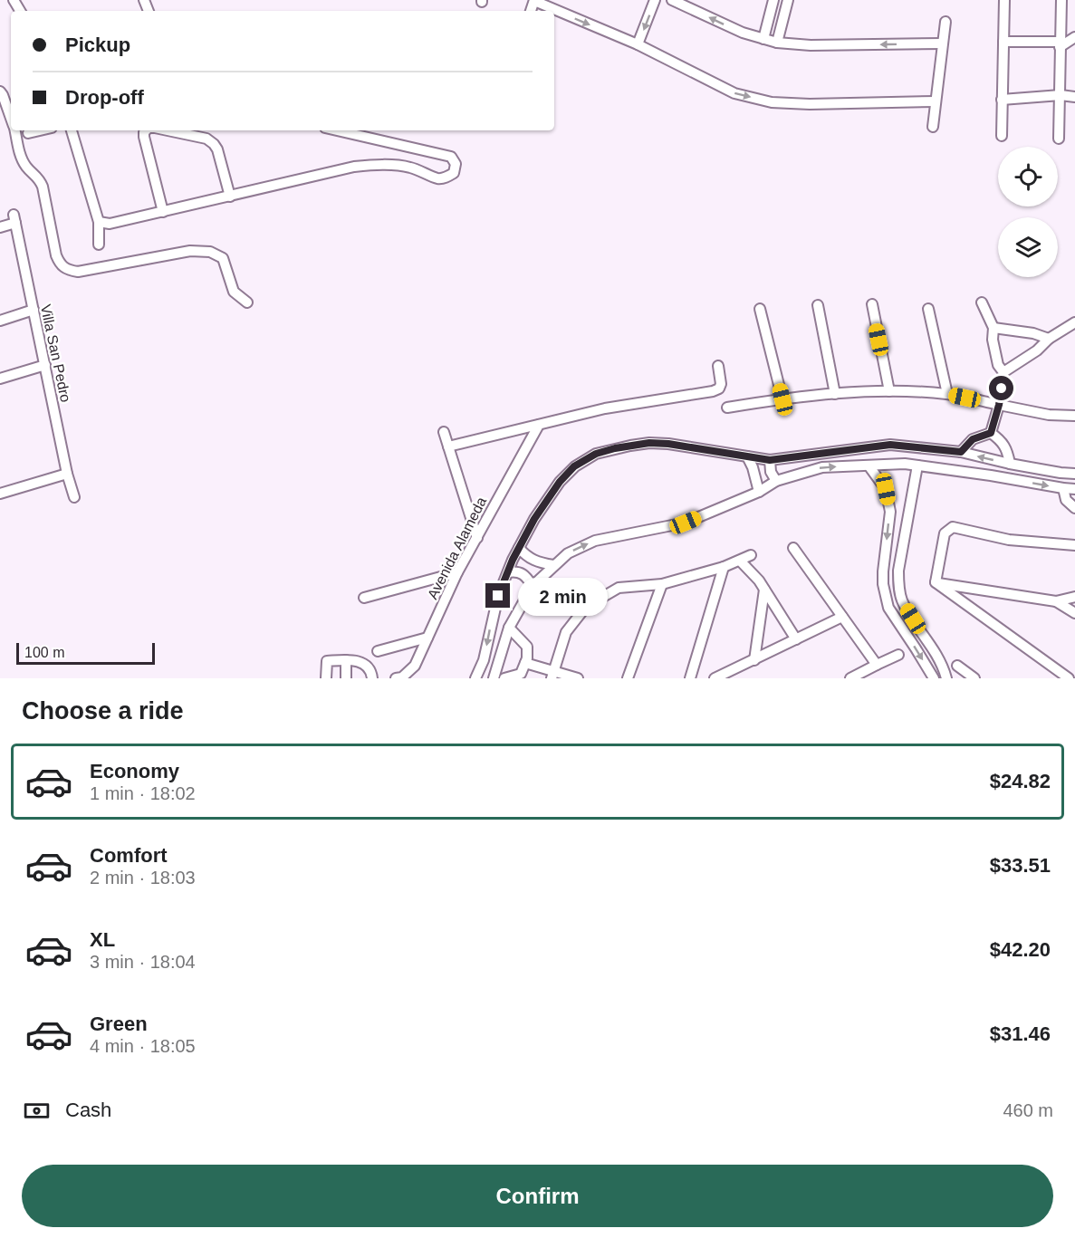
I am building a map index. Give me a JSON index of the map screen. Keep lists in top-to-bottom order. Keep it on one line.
{"streets":{"street":["Villa San Pedro","Avenida Alameda"]},"scale_bar":"100 m","page":{"banner":["Pickup","Drop-off"],"bubble":"2 min","scale":"100 m","heading":"Choose a ride","list":[{"name":"Economy","note":"1 min · 18:02","value":"$24.82"},{"name":"Comfort","note":"2 min · 18:03","value":"$33.51"},{"name":"XL","note":"3 min · 18:04","value":"$42.20"},{"name":"Green","note":"4 min · 18:05","value":"$31.46"}],"pay":["Cash","460 m"],"buttons":"Confirm"}}
